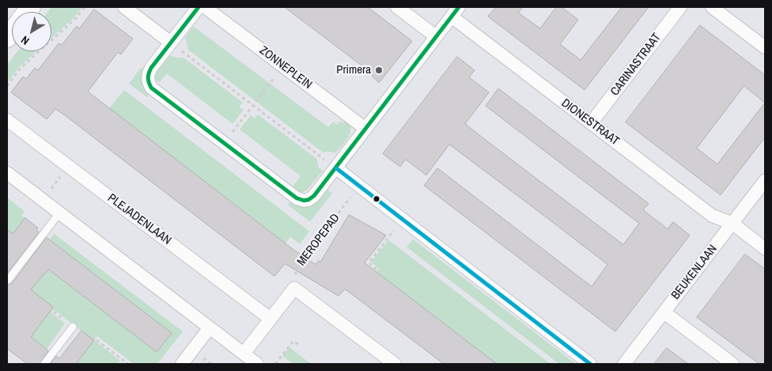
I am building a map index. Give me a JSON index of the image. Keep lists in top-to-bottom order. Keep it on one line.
{"streets":{"street":["CARINASTRAAT","ZONNEPLEIN","DIONESTRAAT","PLEJADENLAAN","BEUKENLAAN"],"path":["MEROPEPAD"]},"crossings":[["CARINASTRAAT","DIONESTRAAT"],["DIONESTRAAT","BEUKENLAAN"]],"places":["Primera"],"north":"bottom left"}
